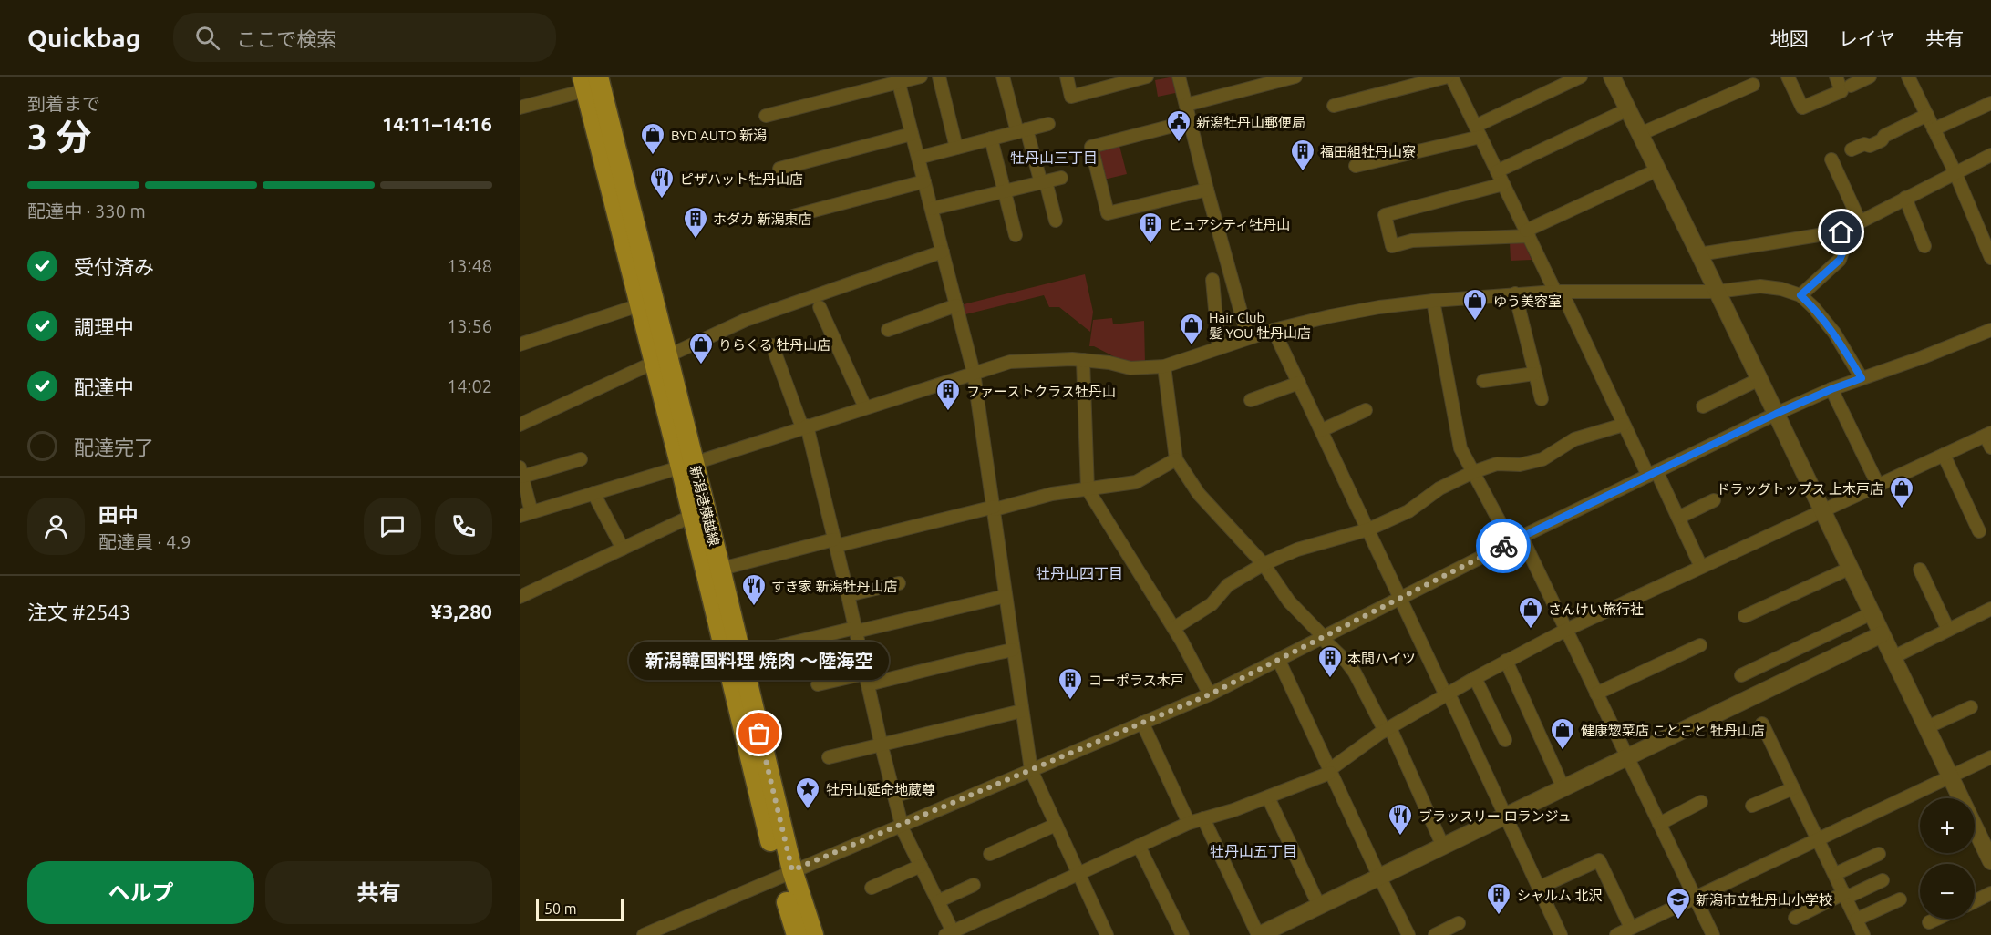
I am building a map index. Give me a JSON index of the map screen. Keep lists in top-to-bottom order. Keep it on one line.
{"streets":{"main road":["新潟港横越線"]},"districts":["牡丹山三丁目","牡丹山四丁目","牡丹山五丁目"],"places":{"public building":["新潟牡丹山郵便局"],"shop":["BYD AUTO 新潟","ゆう美容室","Hair Club 髪 YOU 牡丹山店","りらくる 牡丹山店","ドラッグトップス 上木戸店","さんけい旅行社","健康惣菜店 ことこと 牡丹山店"],"building":["福田組牡丹山寮","ホダカ 新潟東店","ピュアシティ牡丹山","ファーストクラス牡丹山","本間ハイツ","コーポラス木戸","シャルム 北沢"],"restaurant":["ピザハット牡丹山店","すき家 新潟牡丹山店","ブラッスリー ロランジュ"],"other":["新潟韓国料理 焼肉 ～陸海空"],"place":["牡丹山延命地蔵尊"],"school or university":["新潟市立牡丹山小学校"]},"scale_bar":"50 m","page":{"header":"Quickbag","search":"ここで検索","nav":["地図","レイヤ","共有"],"heading":["3 分","到着まで","14:11–14:16"],"panel":["田中","配達員 · 4.9","注文 #2543","¥3,280"],"bar":"配達中 · 330 m","list":[["受付済み","13:48"],["調理中","13:56"],["配達中","14:02"],"配達完了"],"bubble":"新潟韓国料理 焼肉 ～陸海空","map_buttons":["+","−"],"buttons":["ヘルプ","共有"],"scale":"50 m"}}
